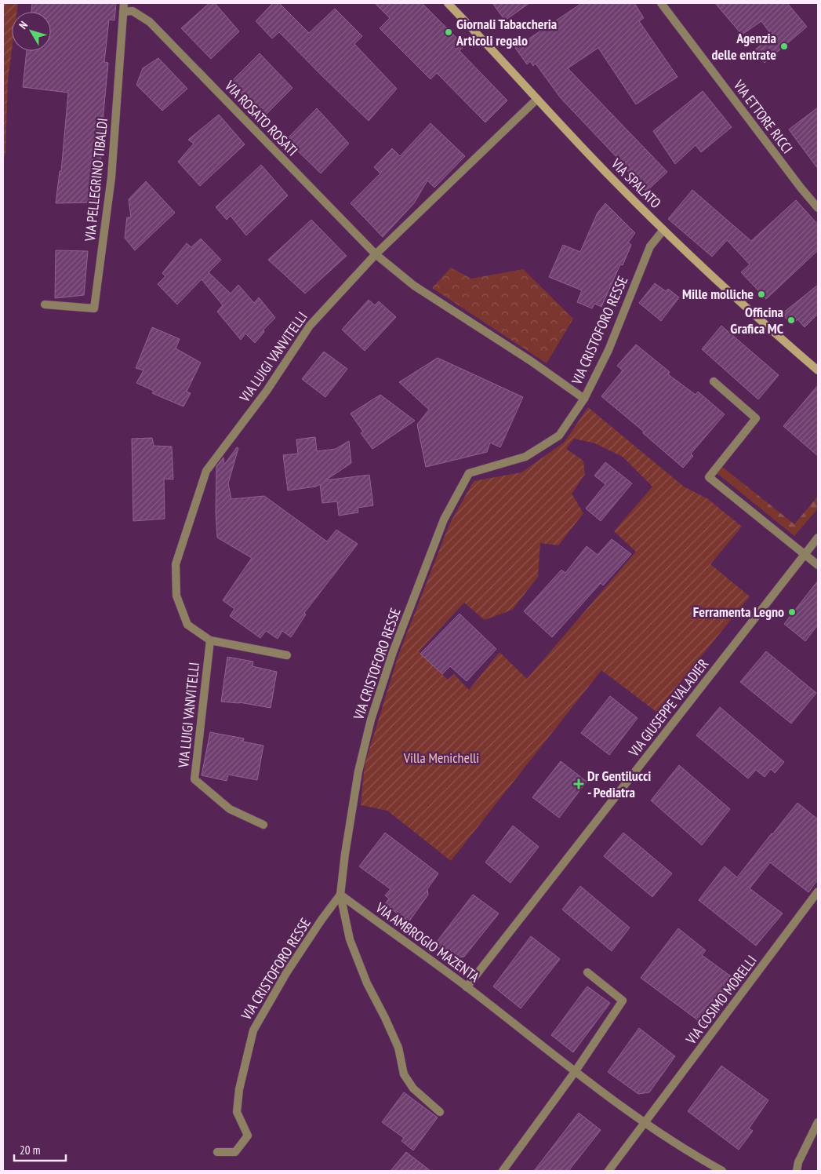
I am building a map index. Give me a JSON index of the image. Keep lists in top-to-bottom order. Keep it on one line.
{"streets":{"main road":["VIA SPALATO"],"street":["VIA ETTORE RICCI","VIA ROSATO ROSATI","VIA PELLEGRINO TIBALDI","VIA CRISTOFORO RESSE","VIA LUIGI VANVITELLI","VIA GIUSEPPE VALADIER","VIA AMBROGIO MAZENTA","VIA COSIMO MORELLI"]},"crossings":[["VIA ROSATO ROSATI","VIA PELLEGRINO TIBALDI"],["VIA ROSATO ROSATI","VIA CRISTOFORO RESSE"],["VIA ROSATO ROSATI","VIA LUIGI VANVITELLI"],["VIA SPALATO","VIA CRISTOFORO RESSE"],["VIA SPALATO","VIA LUIGI VANVITELLI"],["VIA CRISTOFORO RESSE","VIA AMBROGIO MAZENTA"],["VIA GIUSEPPE VALADIER","VIA AMBROGIO MAZENTA"],["VIA AMBROGIO MAZENTA","VIA COSIMO MORELLI"]],"parks":["Villa Menichelli"],"places":{"other":["Giornali Tabaccheria Articoli regalo","Agenzia delle entrate","Mille molliche","Officina Grafica MC","Ferramenta Legno"],"health":["Dr Gentilucci - Pediatra"]},"scale_bar":"20 m","north":"top left"}
